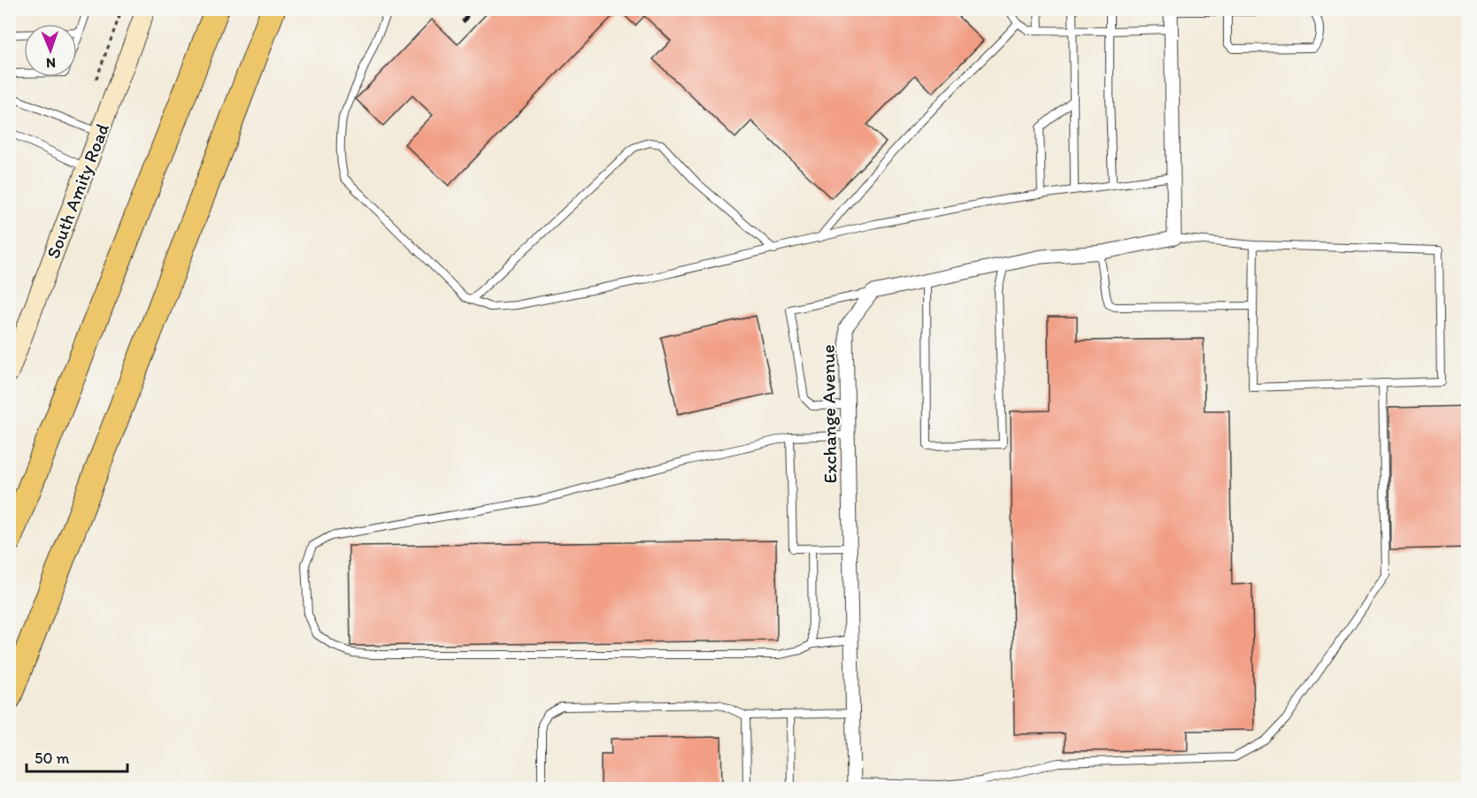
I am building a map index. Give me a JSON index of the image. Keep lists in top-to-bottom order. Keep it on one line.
{"streets":{"main road":["South Amity Road"],"street":["Exchange Avenue"]},"scale_bar":"50 m","north":"bottom"}
